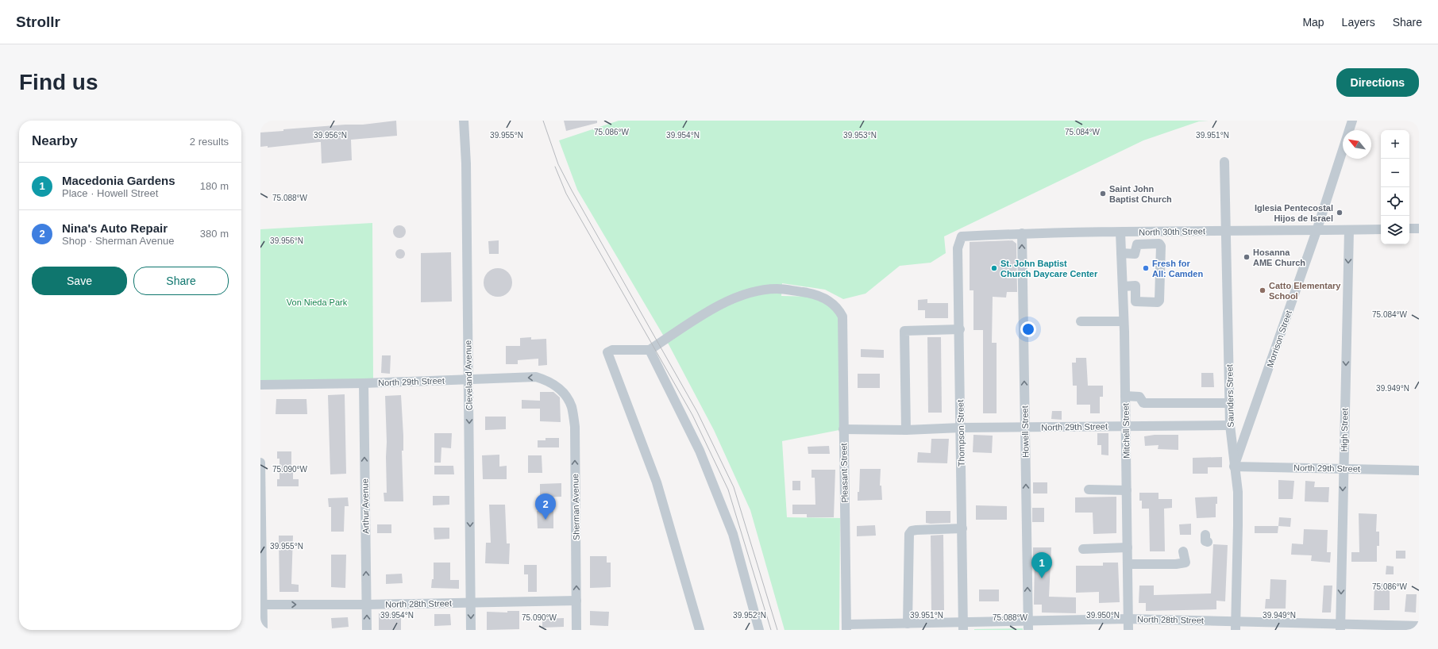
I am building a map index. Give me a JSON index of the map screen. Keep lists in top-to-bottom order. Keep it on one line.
{"streets":{"street":["North 30th Street","Morrison Street","Cleveland Avenue","North 29th Street","Saunders Street","High Street","Mitchell Street","Howell Street","Thompson Street","Pleasant Street","Arthur Avenue","Sherman Avenue","North 28th Street"]},"crossings":[["North 30th Street","Morrison Street"],["North 30th Street","Saunders Street"],["North 30th Street","High Street"],["North 30th Street","Mitchell Street"],["North 30th Street","Howell Street"],["North 30th Street","Thompson Street"],["Morrison Street","North 29th Street"],["Morrison Street","Saunders Street"],["Cleveland Avenue","North 29th Street"],["Cleveland Avenue","North 28th Street"],["North 29th Street","Saunders Street"],["North 29th Street","High Street"],["North 29th Street","Mitchell Street"],["North 29th Street","Howell Street"],["North 29th Street","Thompson Street"],["North 29th Street","Pleasant Street"],["North 29th Street","Arthur Avenue"],["North 29th Street","Sherman Avenue"],["Saunders Street","North 28th Street"],["High Street","North 28th Street"],["Mitchell Street","North 28th Street"],["Howell Street","North 28th Street"],["Thompson Street","North 28th Street"],["Pleasant Street","North 28th Street"],["Arthur Avenue","North 28th Street"],["Sherman Avenue","North 28th Street"]],"one_way":["Cleveland Avenue","High Street","Howell Street","Arthur Avenue","Sherman Avenue"],"parks":["Von Nieda Park"],"places":["Saint John Baptist Church","Iglesia Pentecostal Hijos de Israel","Hosanna AME Church","St. John Baptist Church Daycare Center","Fresh for All: Camden","Catto Elementary School"],"north":"top left","page":{"header":"Strollr","nav":["Map","Layers","Share"],"buttons":["Directions",["Save","Share"]],"title":"Find us","heading":["Nearby","2 results"],"map_buttons":["+","−"],"list":[{"mark":"1","name":"Macedonia Gardens","note":"Place · Howell Street","value":"180 m"},{"mark":"2","name":"Nina's Auto Repair","note":"Shop · Sherman Avenue","value":"380 m"}],"pins":["2","1"]},"coordinates":["75.084°W","75.086°W","39.956°N","39.955°N","39.954°N","39.953°N","39.951°N","75.088°W","39.949°N","75.090°W","39.952°N","39.950°N"]}
